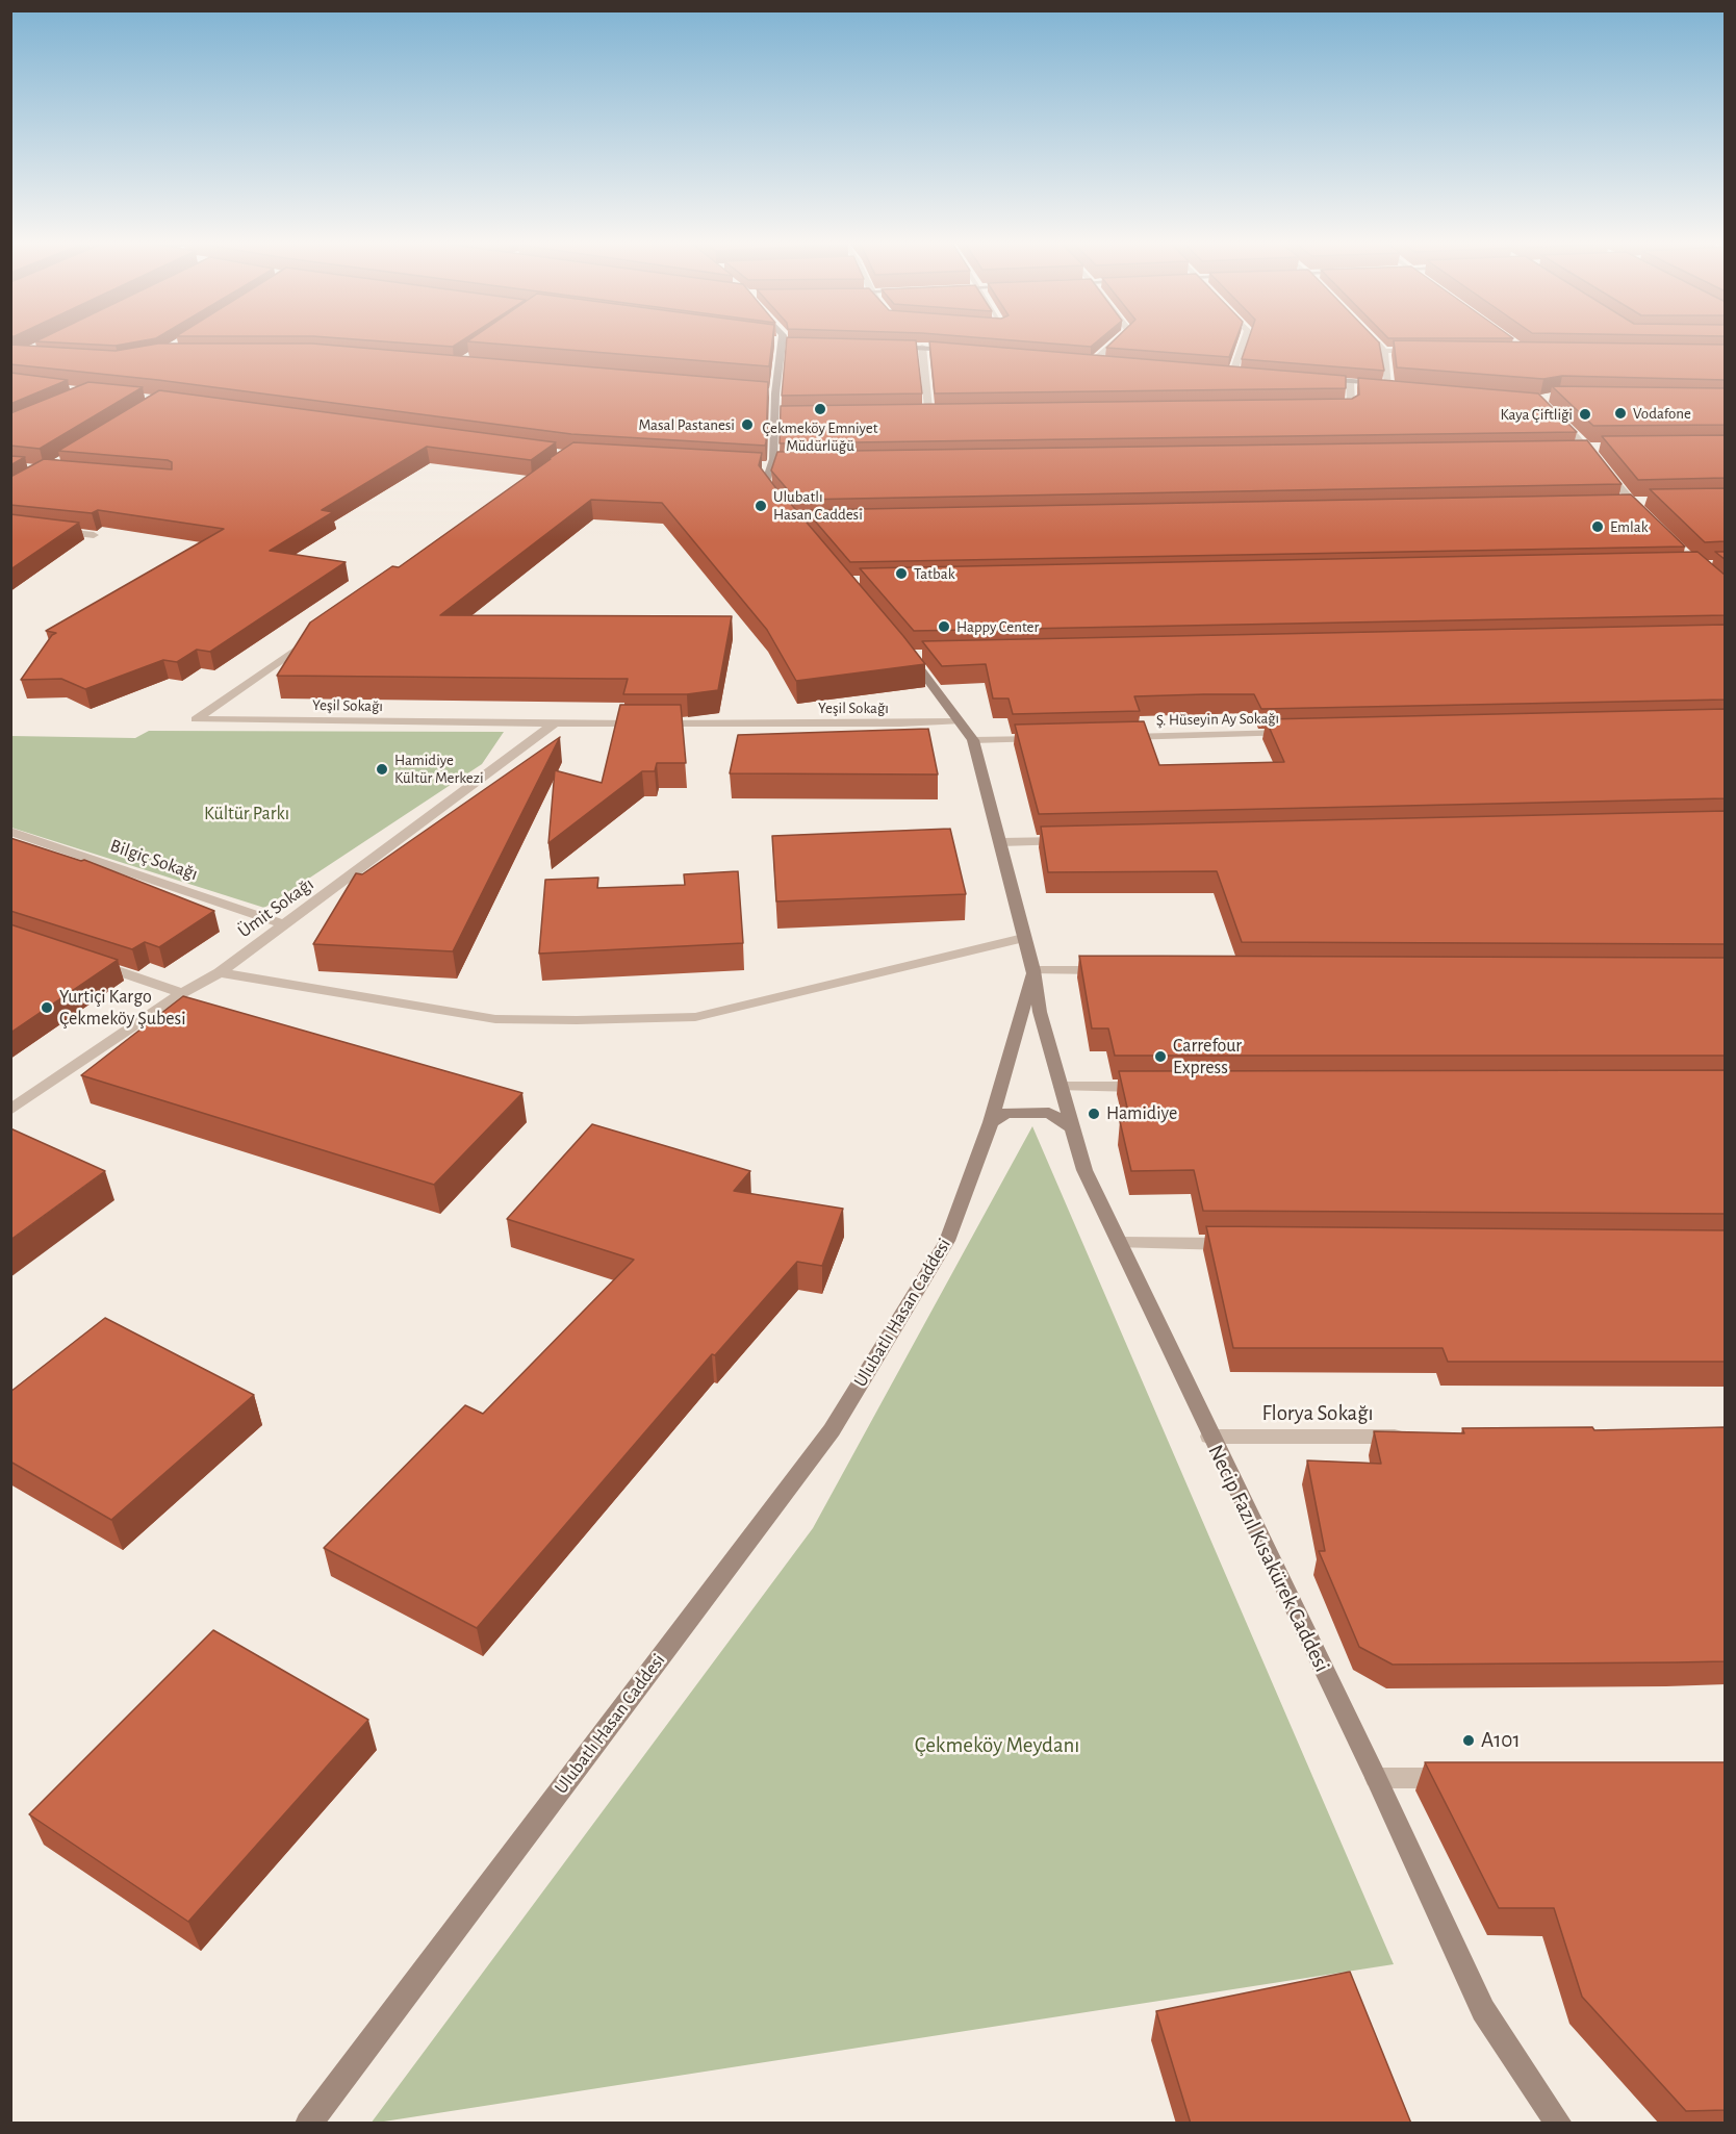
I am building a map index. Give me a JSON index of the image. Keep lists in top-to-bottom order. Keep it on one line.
{"streets":{"street":["Yeşil Sokağı","Ş. Hüseyin Ay Sokağı","Bilgiç Sokağı","Ümit Sokağı","Ulubatlı Hasan Caddesi","Florya Sokağı","Necip Fazıl Kısakürek Caddesi"]},"crossings":[["Yeşil Sokağı","Ümit Sokağı"],["Bilgiç Sokağı","Ümit Sokağı"],["Ulubatlı Hasan Caddesi","Necip Fazıl Kısakürek Caddesi"],["Florya Sokağı","Necip Fazıl Kısakürek Caddesi"]],"parks":["Kültür Parkı","Çekmeköy Meydanı"],"places":["Çekmeköy Emniyet Müdürlüğü","Vodafone","Kaya Çiftliği","Masal Pastanesi","Ulubatlı Hasan Caddesi","Emlak","Tatbak","Happy Center","Hamidiye Kültür Merkezi","Yurtiçi Kargo Çekmeköy Şubesi","Carrefour Express","Hamidiye","A101"]}
